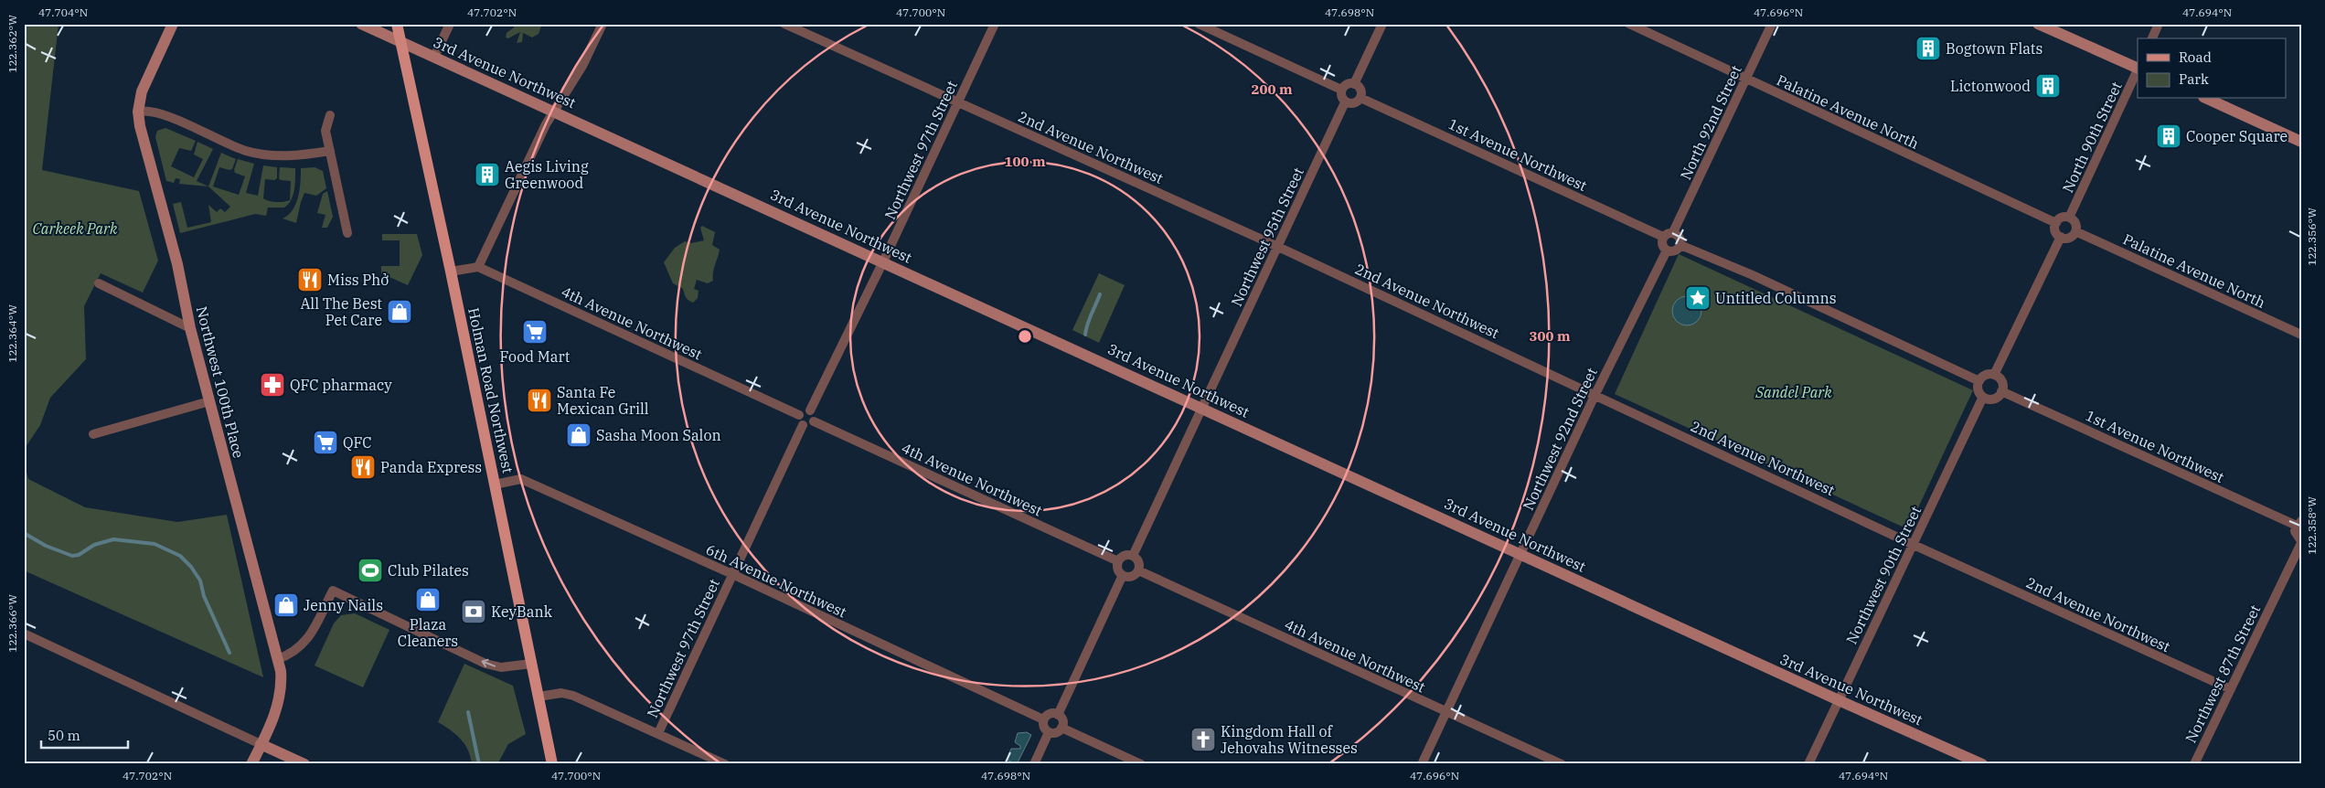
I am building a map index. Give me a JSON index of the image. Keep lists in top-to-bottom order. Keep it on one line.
{"streets":{"main road":["Holman Road Northwest"],"street":["3rd Avenue Northwest","Palatine Avenue North","North 92nd Street","North 90th Street","2nd Avenue Northwest","Northwest 97th Street","1st Avenue Northwest","Northwest 95th Street","4th Avenue Northwest","Northwest 100th Place","Northwest 92nd Street","Northwest 90th Street","6th Avenue Northwest","Northwest 87th Street"]},"crossings":[["3rd Avenue Northwest","Northwest 97th Street"],["3rd Avenue Northwest","Northwest 95th Street"],["3rd Avenue Northwest","Holman Road Northwest"],["3rd Avenue Northwest","Northwest 92nd Street"],["3rd Avenue Northwest","Northwest 90th Street"],["Palatine Avenue North","North 92nd Street"],["Palatine Avenue North","North 90th Street"],["North 92nd Street","1st Avenue Northwest"],["North 92nd Street","Northwest 92nd Street"],["2nd Avenue Northwest","Northwest 97th Street"],["2nd Avenue Northwest","Northwest 95th Street"],["2nd Avenue Northwest","Northwest 92nd Street"],["2nd Avenue Northwest","Northwest 90th Street"],["2nd Avenue Northwest","Northwest 87th Street"],["Northwest 97th Street","4th Avenue Northwest"],["Northwest 97th Street","6th Avenue Northwest"],["1st Avenue Northwest","Northwest 95th Street"],["1st Avenue Northwest","Northwest 92nd Street"],["1st Avenue Northwest","Northwest 90th Street"],["Northwest 95th Street","4th Avenue Northwest"],["4th Avenue Northwest","Northwest 92nd Street"],["Holman Road Northwest","6th Avenue Northwest"]],"parks":["Carkeek Park","Sandel Park"],"places":{"building":["Bogtown Flats","Lictonwood","Cooper Square","Aegis Living Greenwood"],"restaurant":["Miss Phở","Santa Fe Mexican Grill","Panda Express"],"place":["Untitled Columns"],"shop":["All The Best Pet Care","Sasha Moon Salon","Plaza Cleaners","Jenny Nails"],"supermarket":["Food Mart","QFC"],"pharmacy":["QFC pharmacy"],"sports":["Club Pilates"],"bank":["KeyBank"],"church":["Kingdom Hall of Jehovahs Witnesses"]},"legend":["Road","Park"],"scale_bar":"50 m","coordinates":["47.704°N","47.702°N","47.700°N","47.698°N","47.696°N","47.694°N","122.362°W","122.356°W","122.364°W","122.358°W","122.366°W"],"rings":["200 m","100 m","300 m"]}
